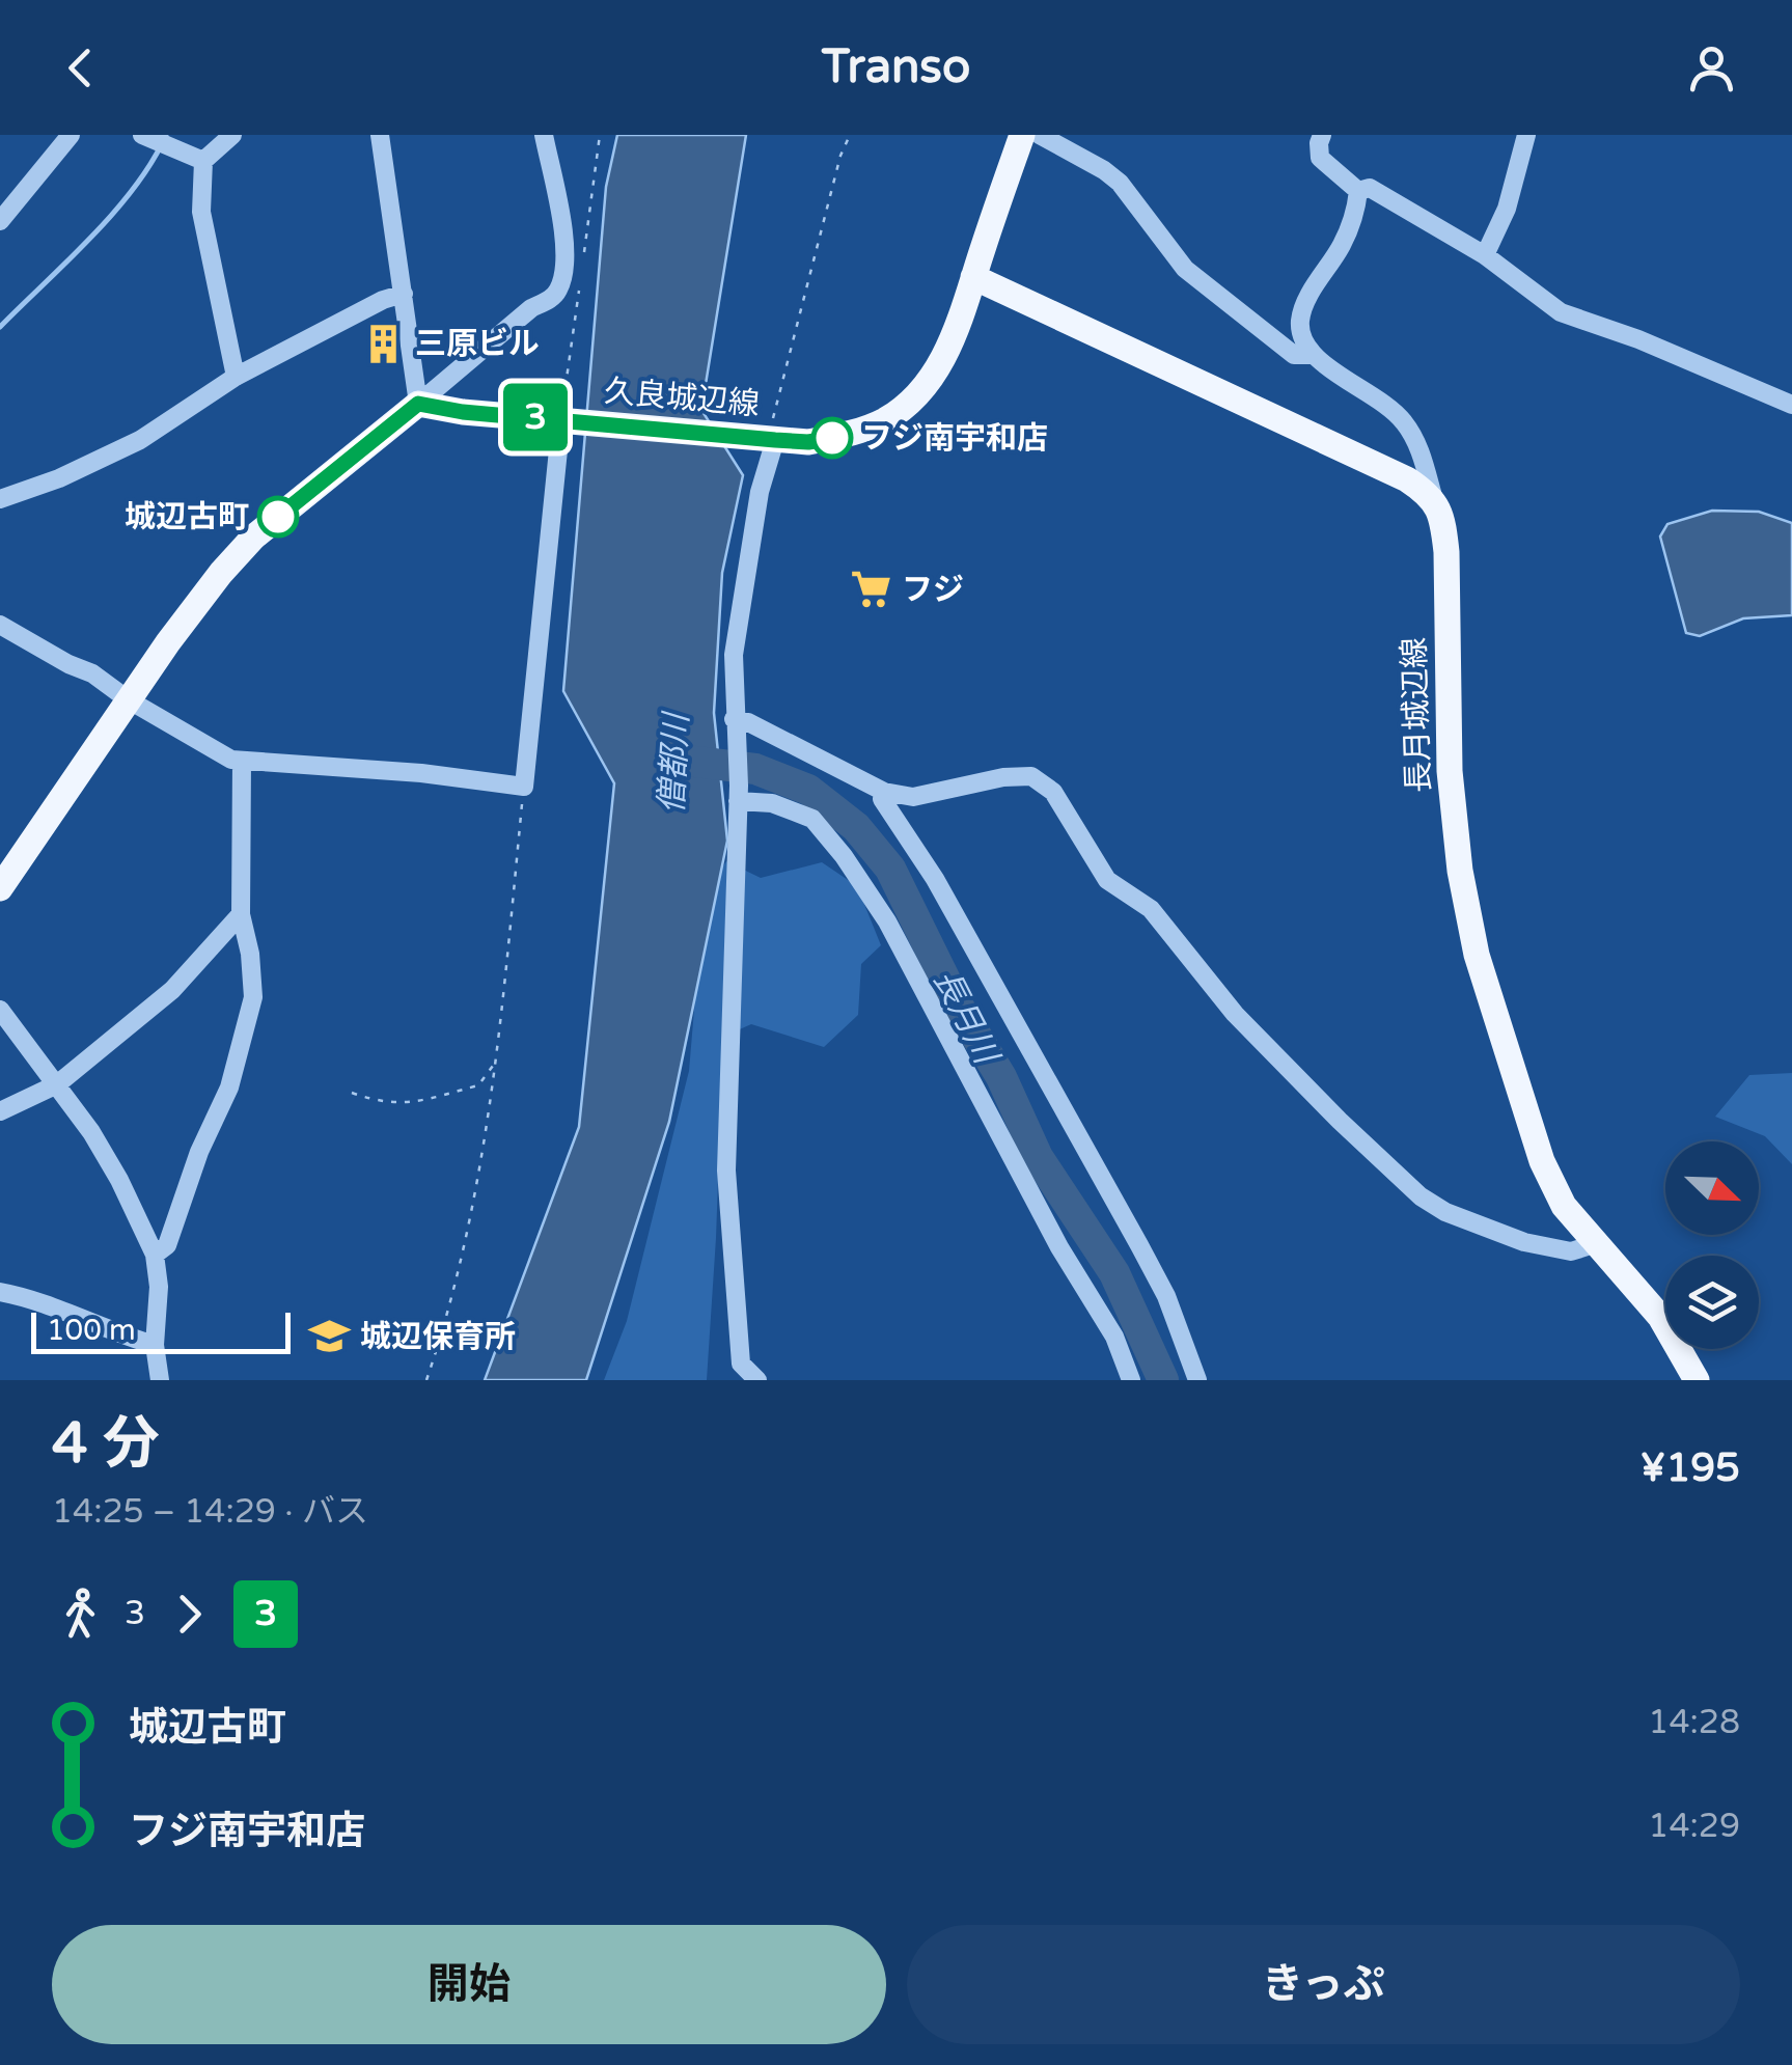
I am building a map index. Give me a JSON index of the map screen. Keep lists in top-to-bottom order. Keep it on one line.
{"streets":{"main road":["久良城辺線","長月城辺線"]},"water":["僧都川","長月川"],"places":{"building":["三原ビル"],"other":["フジ南宇和店","城辺古町"],"supermarket":["フジ"],"school or university":["城辺保育所"]},"lines":["bus line 3"],"scale_bar":"100 m","north":"bottom right","page":{"header":"Transo","on_map":"3","scale":"100 m","heading":["4 分","14:25 – 14:29 · バス","¥195"],"legs":["3","3"],"list":[{"name":"城辺古町","value":"14:28"},{"name":"フジ南宇和店","value":"14:29"}],"buttons":["開始","きっぷ"]}}
